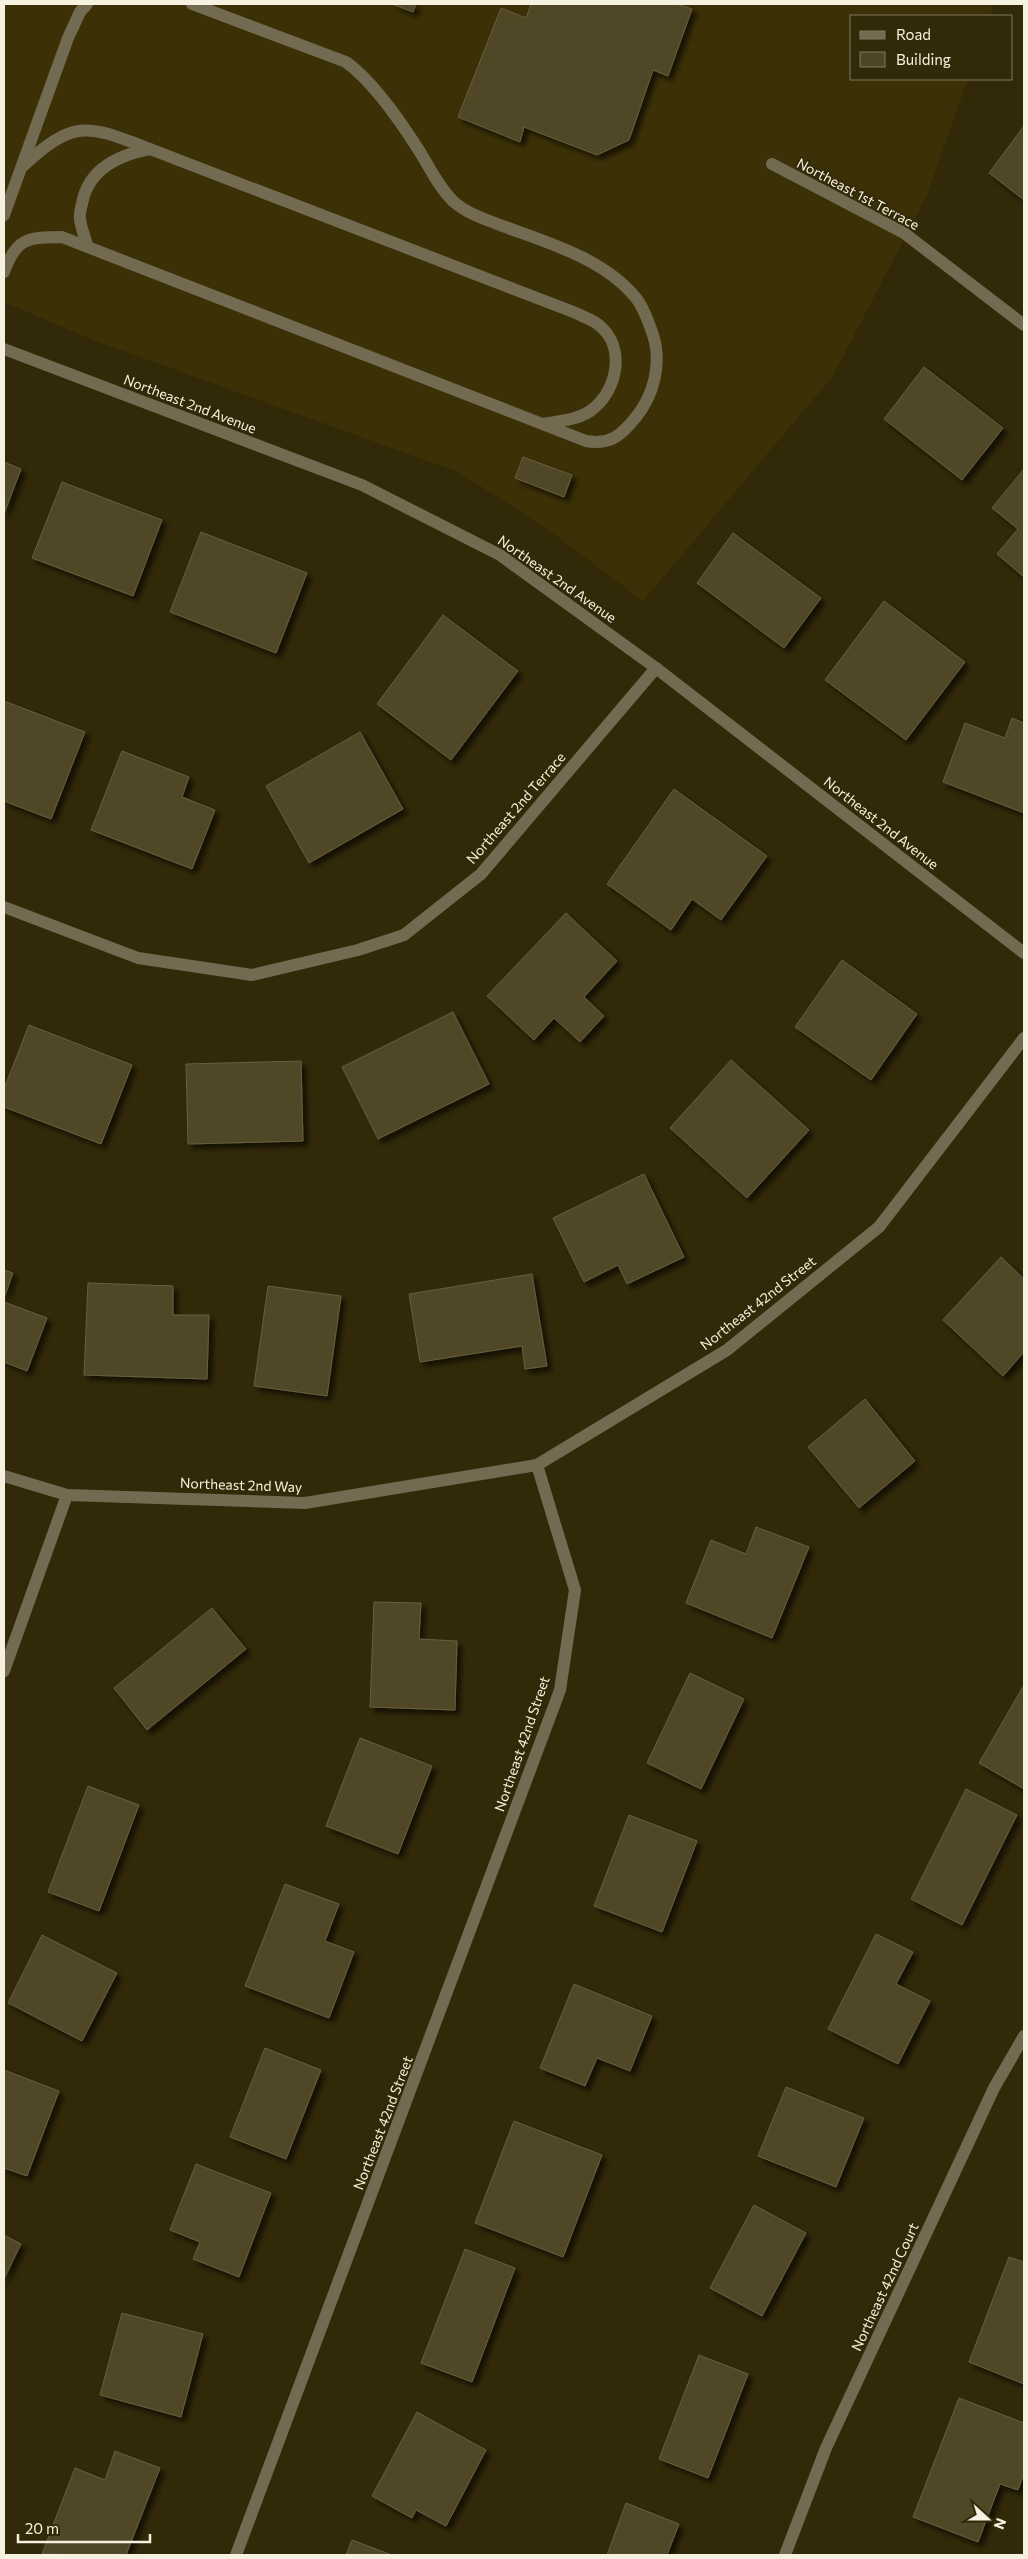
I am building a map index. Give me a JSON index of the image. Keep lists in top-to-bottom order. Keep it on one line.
{"streets":{"street":["Northeast 1st Terrace","Northeast 2nd Avenue","Northeast 2nd Terrace","Northeast 42nd Street","Northeast 2nd Way","Northeast 42nd Court"]},"crossings":[["Northeast 2nd Avenue","Northeast 2nd Terrace"],["Northeast 42nd Street","Northeast 2nd Way"]],"legend":["Road","Building"],"scale_bar":"20 m","north":"right"}
